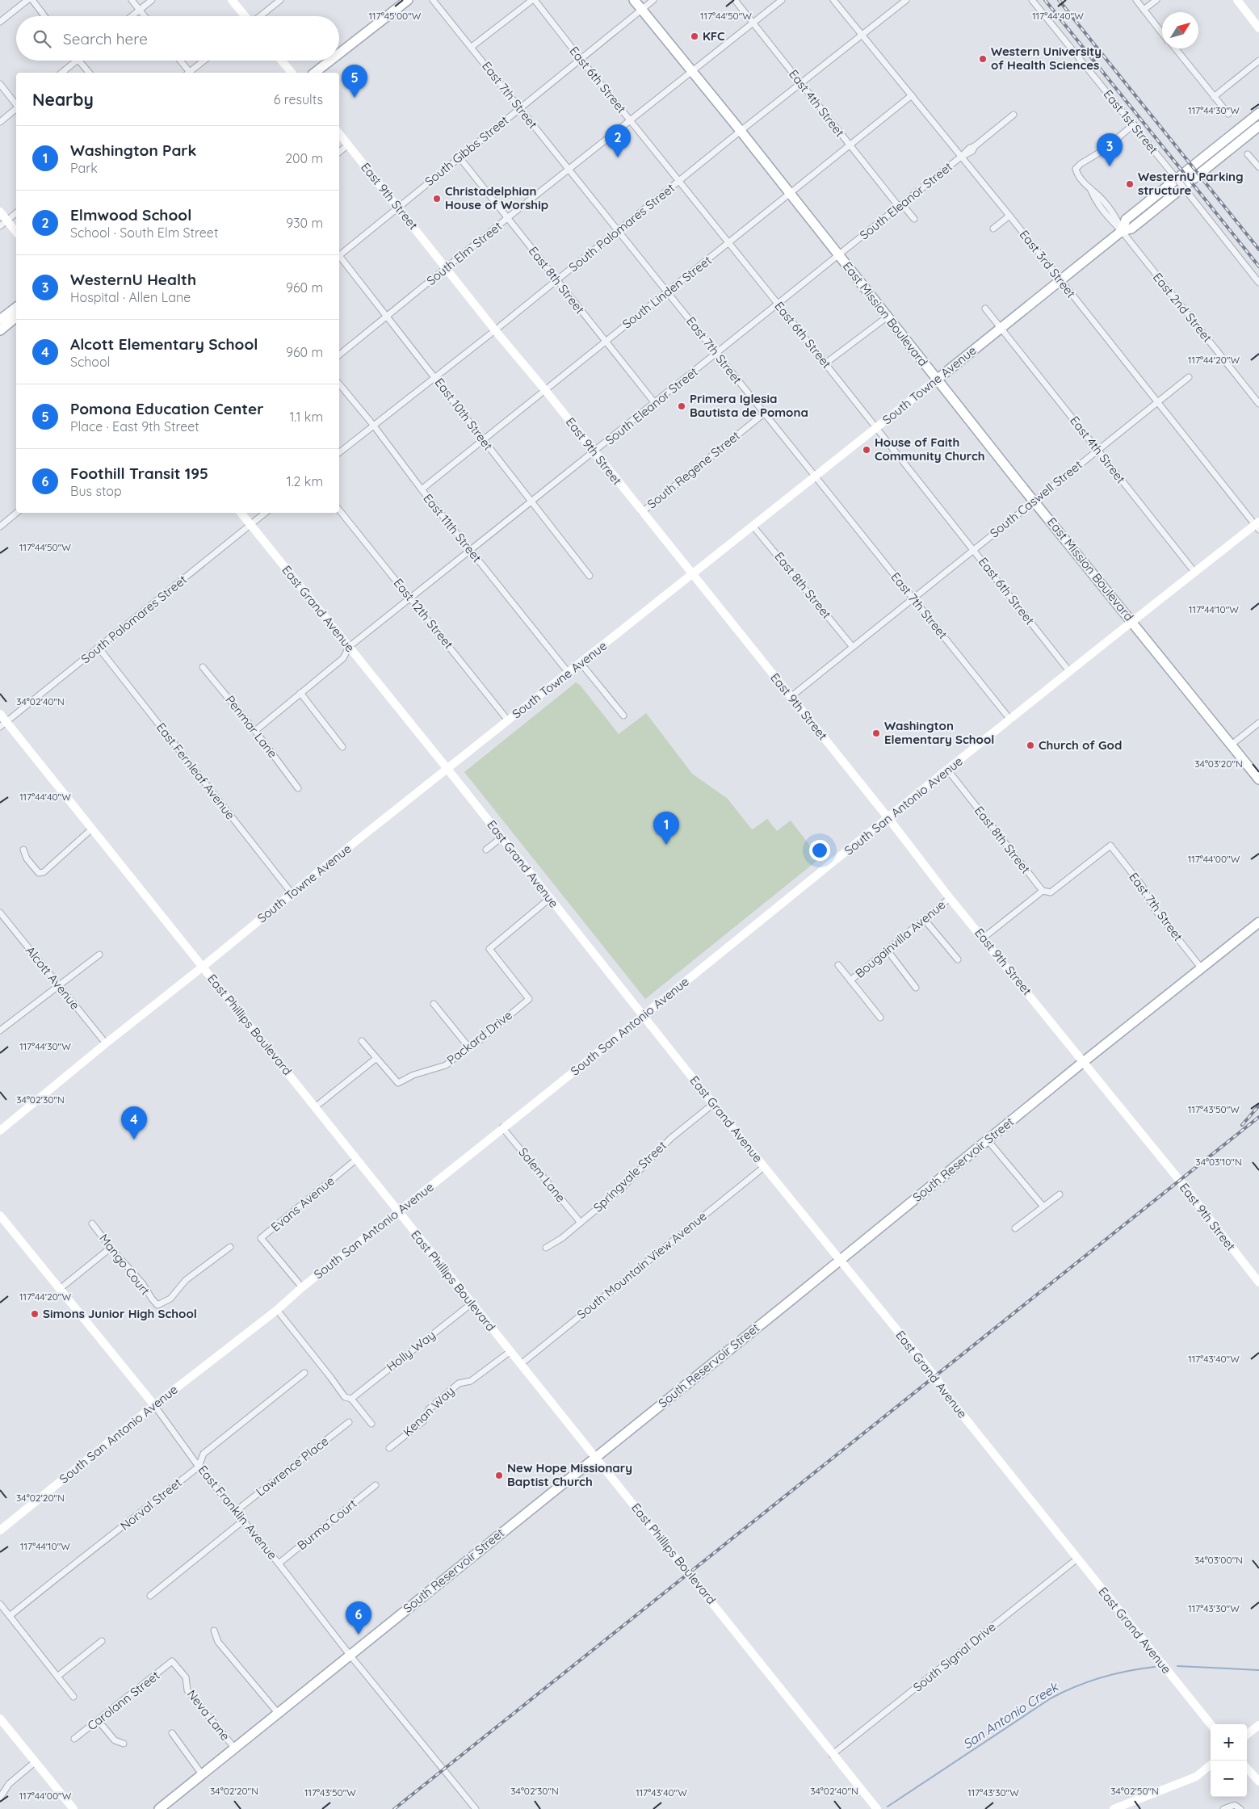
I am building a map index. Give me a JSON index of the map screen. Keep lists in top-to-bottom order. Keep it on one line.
{"streets":{"main road":["East Mission Boulevard","South Towne Avenue","South Reservoir Street"],"street":["East 6th Street","East 7th Street","East 4th Street","East 1st Street","South Gibbs Street","East 9th Street","South Eleanor Street","South Palomares Street","South Elm Street","East 3rd Street","East 8th Street","South Linden Street","East 2nd Street","East 10th Street","South Regene Street","South Caswell Street","East 11th Street","East Grand Avenue","East 12th Street","Penmar Lane","East Fernleaf Avenue","South San Antonio Avenue","Bougainvilla Avenue","Alcott Avenue","East Phillips Boulevard","Packard Drive","Salem Lane","Springvale Street","Evans Avenue","Mango Court","South Mountain View Avenue","Holly Way","Kenan Way","Lawrence Place","Norval Street","East Franklin Avenue","Burma Court","South Signal Drive","Carolann Street","Neva Lane"]},"crossings":[["East 6th Street","South Gibbs Street"],["East 6th Street","South Eleanor Street"],["East 6th Street","South Palomares Street"],["East 6th Street","South Elm Street"],["East 6th Street","South Linden Street"],["East 6th Street","South Towne Avenue"],["East 6th Street","South Caswell Street"],["East 6th Street","South San Antonio Avenue"],["East 7th Street","South Gibbs Street"],["East 7th Street","South Eleanor Street"],["East 7th Street","South Palomares Street"],["East 7th Street","South Elm Street"],["East 7th Street","East 8th Street"],["East 7th Street","South Linden Street"],["East 7th Street","South Towne Avenue"],["East 7th Street","South Regene Street"],["East 7th Street","South Caswell Street"],["East 7th Street","South San Antonio Avenue"],["East 7th Street","South Reservoir Street"],["East 4th Street","South Eleanor Street"],["East 4th Street","South Palomares Street"],["East 4th Street","South Elm Street"],["East 4th Street","South Linden Street"],["East 4th Street","South Towne Avenue"],["East 4th Street","South Caswell Street"],["East 4th Street","South San Antonio Avenue"],["East 1st Street","East 2nd Street"],["South Gibbs Street","East 9th Street"],["South Gibbs Street","East 8th Street"],["South Gibbs Street","East Mission Boulevard"],["East 9th Street","South Eleanor Street"],["East 9th Street","South Palomares Street"],["East 9th Street","South Elm Street"],["East 9th Street","South Linden Street"],["East 9th Street","South Towne Avenue"],["East 9th Street","South Regene Street"],["East 9th Street","South Caswell Street"],["East 9th Street","South San Antonio Avenue"],["East 9th Street","Bougainvilla Avenue"],["East 9th Street","South Reservoir Street"],["South Eleanor Street","East 3rd Street"],["South Eleanor Street","East 8th Street"],["South Eleanor Street","East Mission Boulevard"],["South Eleanor Street","East 10th Street"],["South Eleanor Street","East 11th Street"],["South Eleanor Street","East Grand Avenue"],["South Eleanor Street","East 12th Street"],["South Eleanor Street","Penmar Lane"],["South Palomares Street","East 3rd Street"],["South Palomares Street","East 8th Street"],["South Palomares Street","East Mission Boulevard"],["South Palomares Street","East 10th Street"],["South Palomares Street","East 11th Street"],["South Palomares Street","East Grand Avenue"],["South Palomares Street","East Fernleaf Avenue"],["South Palomares Street","East Phillips Boulevard"],["South Elm Street","East 8th Street"],["South Elm Street","East Mission Boulevard"],["South Elm Street","East 10th Street"],["East 3rd Street","South Linden Street"],["East 3rd Street","South Towne Avenue"],["East 3rd Street","South Caswell Street"],["East 3rd Street","South San Antonio Avenue"],["East 8th Street","South Linden Street"],["East 8th Street","South Towne Avenue"],["East 8th Street","South Caswell Street"],["East 8th Street","South San Antonio Avenue"],["South Linden Street","East Mission Boulevard"],["South Linden Street","East 10th Street"],["South Linden Street","East 11th Street"],["East 2nd Street","South Towne Avenue"],["East Mission Boulevard","South Towne Avenue"],["East Mission Boulevard","South Caswell Street"],["East Mission Boulevard","South San Antonio Avenue"],["South Towne Avenue","East 11th Street"],["South Towne Avenue","East Grand Avenue"],["South Towne Avenue","East 12th Street"],["South Towne Avenue","East Fernleaf Avenue"],["South Towne Avenue","Alcott Avenue"],["South Towne Avenue","East Phillips Boulevard"],["East Grand Avenue","South San Antonio Avenue"],["East Grand Avenue","Packard Drive"],["East Grand Avenue","South Reservoir Street"],["East Grand Avenue","Springvale Street"],["East Grand Avenue","South Mountain View Avenue"],["East Grand Avenue","South Signal Drive"],["South San Antonio Avenue","East Phillips Boulevard"],["South San Antonio Avenue","Salem Lane"],["South San Antonio Avenue","Evans Avenue"],["South San Antonio Avenue","East Franklin Avenue"],["East Phillips Boulevard","South Reservoir Street"],["East Phillips Boulevard","Evans Avenue"],["East Phillips Boulevard","South Mountain View Avenue"],["East Phillips Boulevard","Holly Way"],["East Phillips Boulevard","Kenan Way"],["East Phillips Boulevard","South Signal Drive"],["South Reservoir Street","East Franklin Avenue"],["South Reservoir Street","Neva Lane"],["Salem Lane","Springvale Street"],["Lawrence Place","East Franklin Avenue"],["Norval Street","East Franklin Avenue"],["East Franklin Avenue","Burma Court"],["Carolann Street","Neva Lane"]],"water":["San Antonio Creek"],"places":["KFC","Western University of Health Sciences","WesternU Parking structure","Christadelphian House of Worship","Primera Iglesia Bautista de Pomona","House of Faith Community Church","Washington Elementary School","Church of God","Simons Junior High School","New Hope Missionary Baptist Church"],"north":"top right","page":{"search":"Search here","pins":["5","2","3","1","4","6"],"heading":["Nearby","6 results"],"list":[{"mark":"1","name":"Washington Park","note":"Park","value":"200 m"},{"mark":"2","name":"Elmwood School","note":"School · South Elm Street","value":"930 m"},{"mark":"3","name":"WesternU Health","note":"Hospital · Allen Lane","value":"960 m"},{"mark":"4","name":"Alcott Elementary School","note":"School","value":"960 m"},{"mark":"5","name":"Pomona Education Center","note":"Place · East 9th Street","value":"1.1 km"},{"mark":"6","name":"Foothill Transit 195","note":"Bus stop","value":"1.2 km"}],"map_buttons":["+","−"]},"coordinates":["117°45'00\"W","117°44'50\"W","117°44'40\"W","117°44'30\"W","117°44'20\"W","117°44'10\"W","34°02'40\"N","34°03'20\"N","117°44'00\"W","34°02'30\"N","117°43'50\"W","34°03'10\"N","117°43'40\"W","34°02'20\"N","34°03'00\"N","117°43'30\"W","34°02'50\"N"]}
